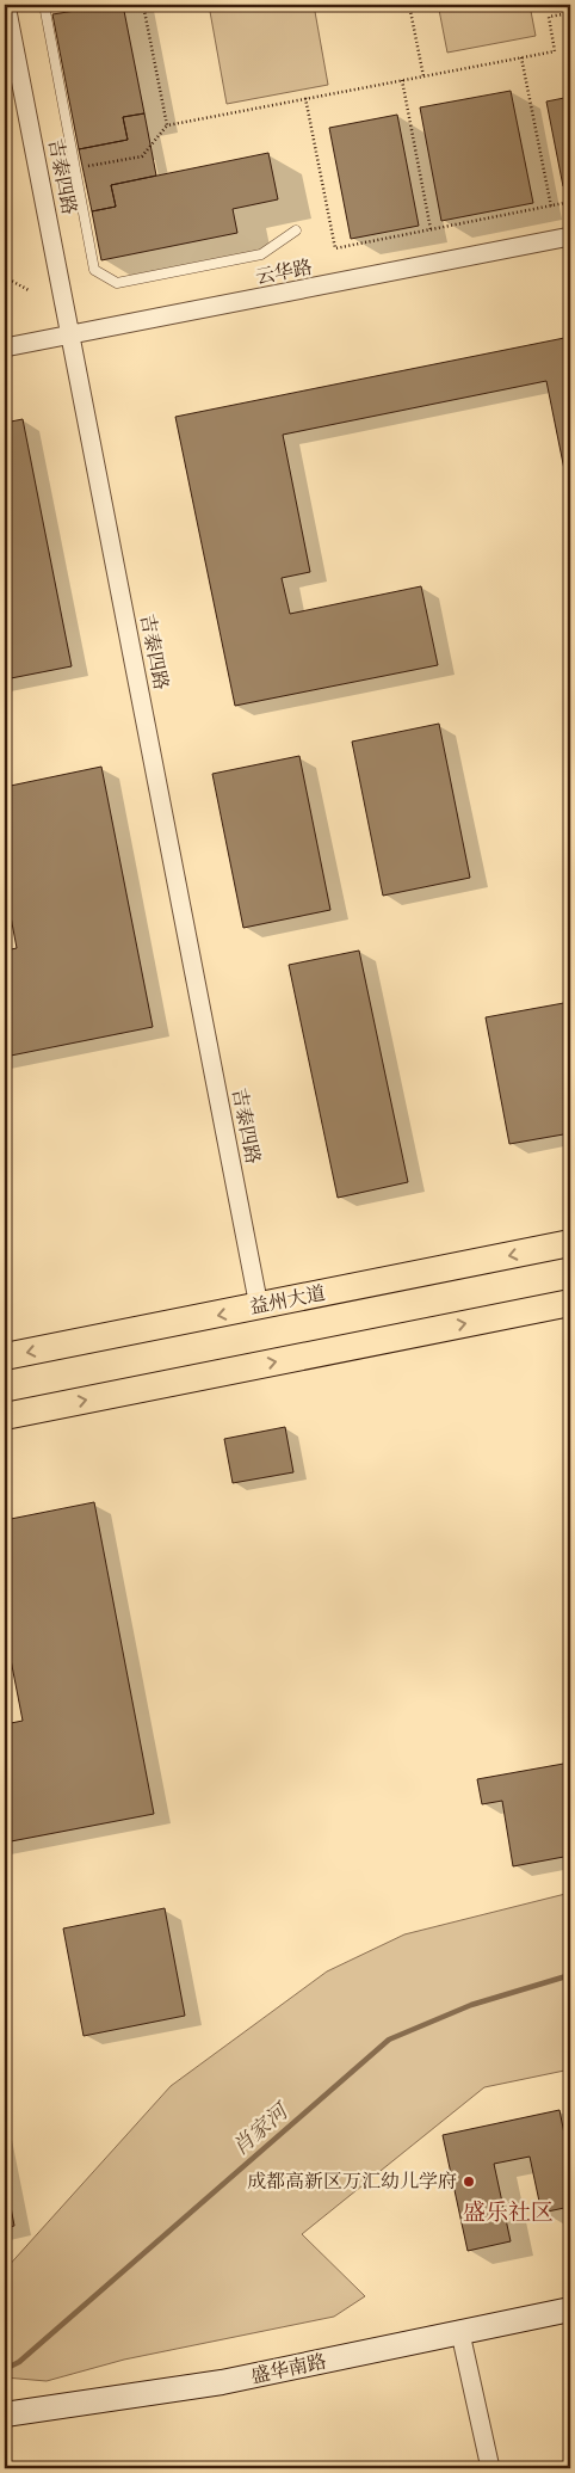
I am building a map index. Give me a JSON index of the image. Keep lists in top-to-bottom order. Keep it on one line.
{"streets":{"main road":["益州大道"],"street":["吉泰四路","云华路","盛华南路"]},"crossings":[["吉泰四路","云华路"],["吉泰四路","益州大道"]],"districts":["盛乐社区"],"water":["肖家河"],"places":["成都高新区万汇幼儿学府"]}
